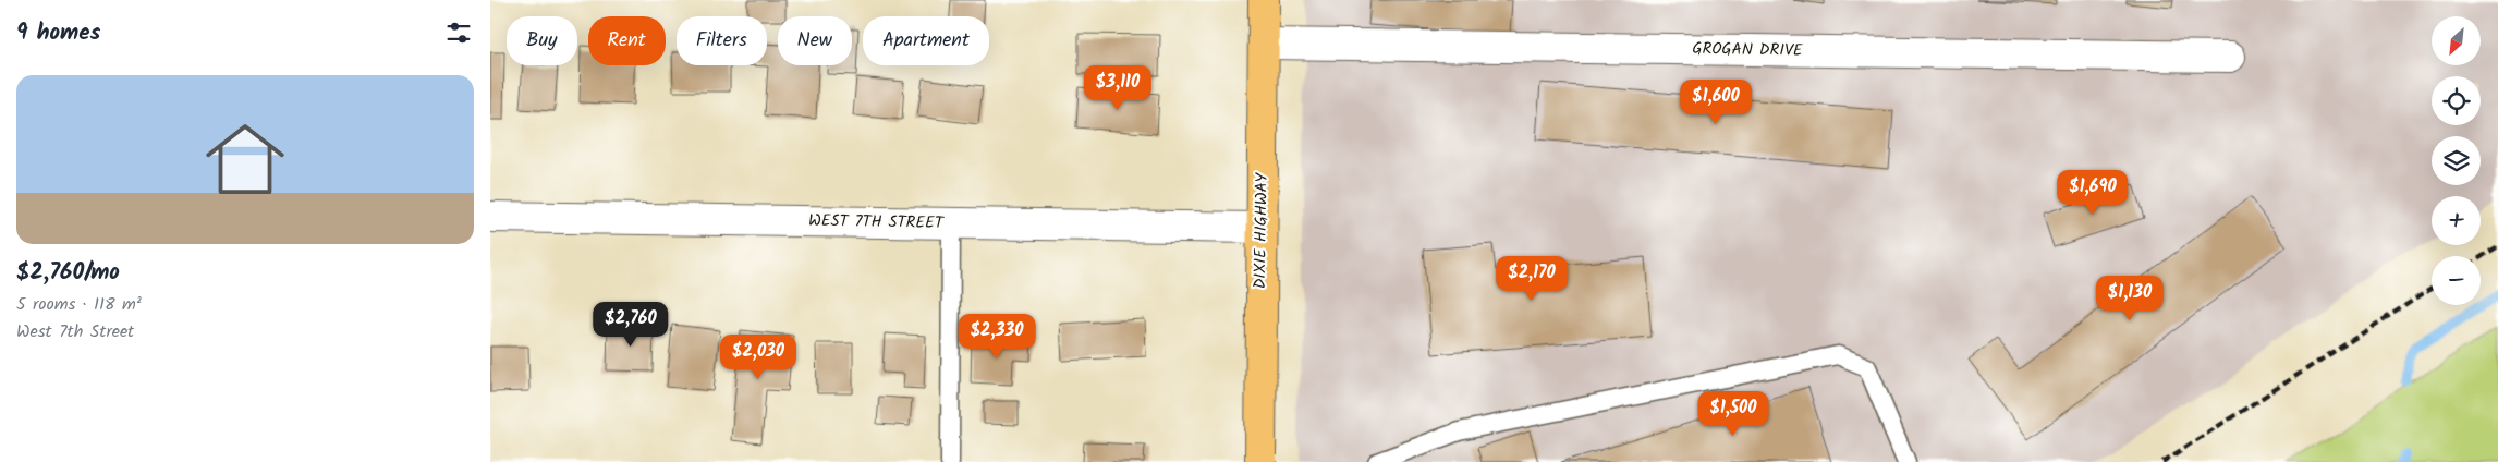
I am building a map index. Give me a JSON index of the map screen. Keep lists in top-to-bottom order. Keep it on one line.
{"streets":{"main road":["DIXIE HIGHWAY"],"street":["GROGAN DRIVE","WEST 7TH STREET"]},"crossings":[["GROGAN DRIVE","DIXIE HIGHWAY"],["WEST 7TH STREET","DIXIE HIGHWAY"]],"north":"bottom left","page":{"heading":"9 homes","map_buttons":["+","−"],"chip":["Buy","Rent","Filters","New","Apartment"],"list":[{"name":"$2,760/mo","note":"5 rooms · 118 m² · West 7th Street"}],"price":["$3,110","$1,600","$1,690","$2,170","$1,130","$2,760","$2,330","$2,030","$1,500"]}}
